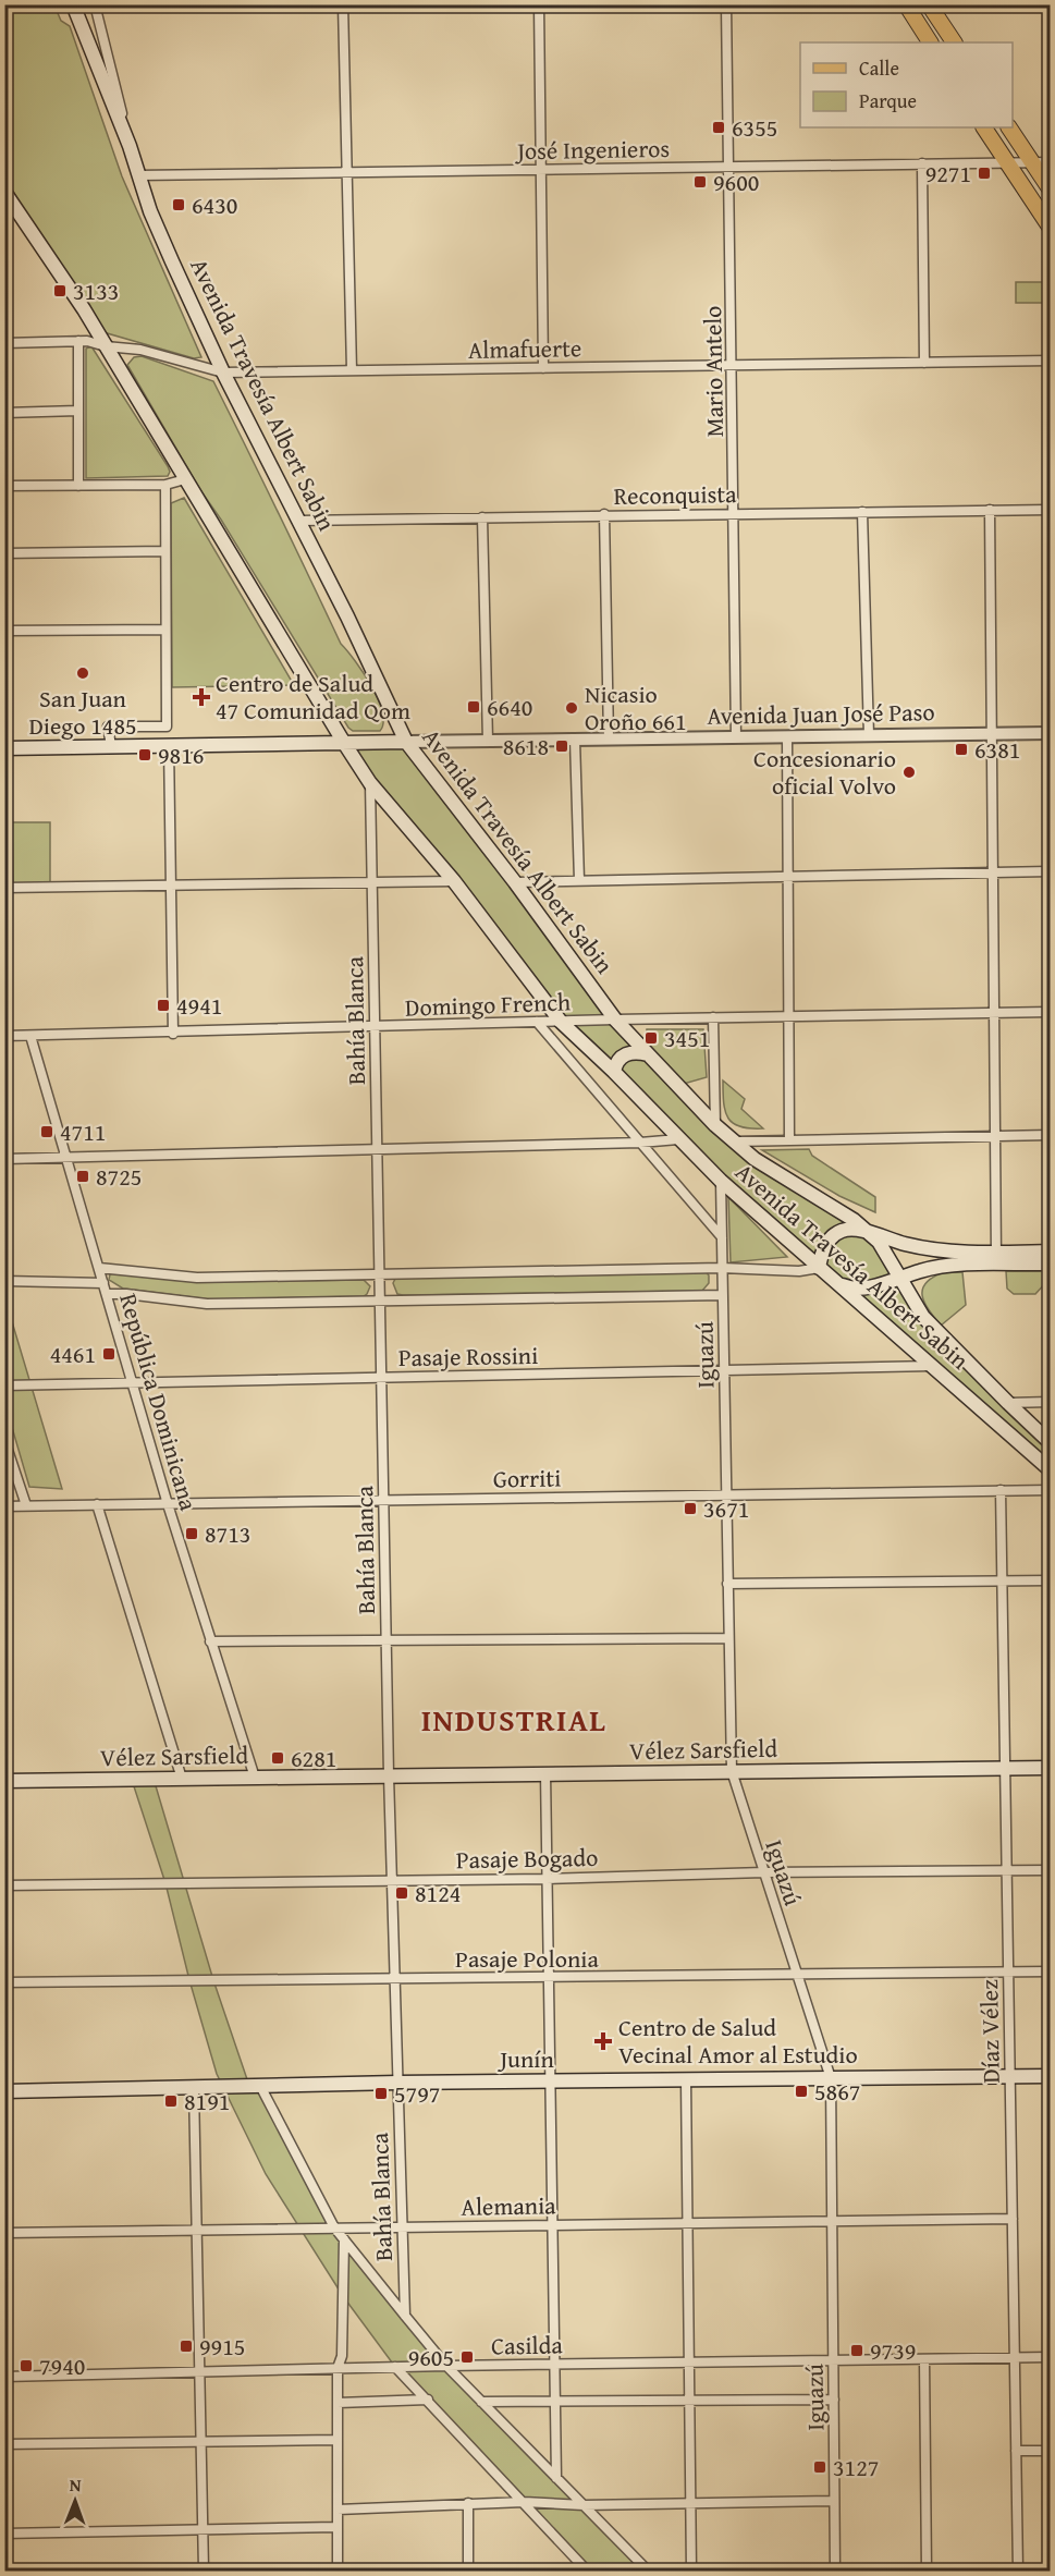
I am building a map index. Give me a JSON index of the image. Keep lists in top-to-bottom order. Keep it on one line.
{"streets":{"main road":["Avenida Travesía Albert Sabin","Avenida Juan José Paso","Vélez Sarsfield","Junín"],"street":["José Ingenieros","Almafuerte","Mario Antelo","Reconquista","Domingo French","Bahía Blanca","Iguazú","Pasaje Rossini","República Dominicana","Gorriti","Pasaje Bogado","Pasaje Polonia","Díaz Vélez","Alemania","Casilda"]},"crossings":[["José Ingenieros","Mario Antelo"],["José Ingenieros","Avenida Travesía Albert Sabin"],["Almafuerte","Mario Antelo"],["Almafuerte","Avenida Travesía Albert Sabin"],["Mario Antelo","Reconquista"],["Mario Antelo","Avenida Juan José Paso"],["Avenida Travesía Albert Sabin","Reconquista"],["Avenida Travesía Albert Sabin","Avenida Juan José Paso"],["Avenida Travesía Albert Sabin","Domingo French"],["Avenida Travesía Albert Sabin","Bahía Blanca"],["Avenida Travesía Albert Sabin","Iguazú"],["Avenida Travesía Albert Sabin","Pasaje Rossini"],["Domingo French","Bahía Blanca"],["Domingo French","República Dominicana"],["Bahía Blanca","Pasaje Rossini"],["Bahía Blanca","Gorriti"],["Bahía Blanca","Vélez Sarsfield"],["Bahía Blanca","Pasaje Bogado"],["Bahía Blanca","Pasaje Polonia"],["Bahía Blanca","Junín"],["Bahía Blanca","Alemania"],["Iguazú","Pasaje Rossini"],["Iguazú","Gorriti"],["Iguazú","Vélez Sarsfield"],["Iguazú","Pasaje Bogado"],["Iguazú","Pasaje Polonia"],["Iguazú","Junín"],["Iguazú","Alemania"],["Iguazú","Casilda"],["Pasaje Rossini","República Dominicana"],["República Dominicana","Gorriti"],["República Dominicana","Vélez Sarsfield"],["Gorriti","Díaz Vélez"],["Vélez Sarsfield","Díaz Vélez"],["Pasaje Bogado","Díaz Vélez"],["Pasaje Polonia","Díaz Vélez"],["Díaz Vélez","Junín"],["Díaz Vélez","Alemania"],["Díaz Vélez","Casilda"]],"districts":["INDUSTRIAL"],"places":{"transit":["6355","9271","9600","6430","3133","6640","8618","6381","9816","4941","3451","4711","8725","4461","3671","8713","6281","8124","5867","5797","8191","9915","9739","9605","7940","3127"],"other":["San Juan Diego 1485","Nicasio Oroño 661","Concesionario oficial Volvo"],"health":["Centro de Salud 47 Comunidad Qom","Centro de Salud Vecinal Amor al Estudio"]},"legend":["Calle","Parque"],"north":"top"}
